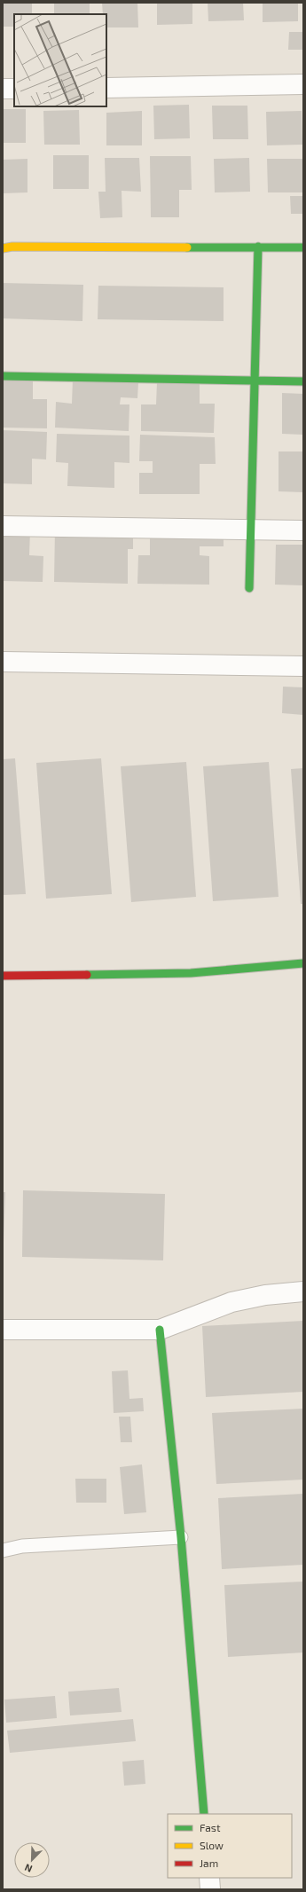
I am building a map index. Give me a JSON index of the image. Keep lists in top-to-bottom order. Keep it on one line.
{"legend":["Fast","Slow","Jam"],"north":"bottom left"}
